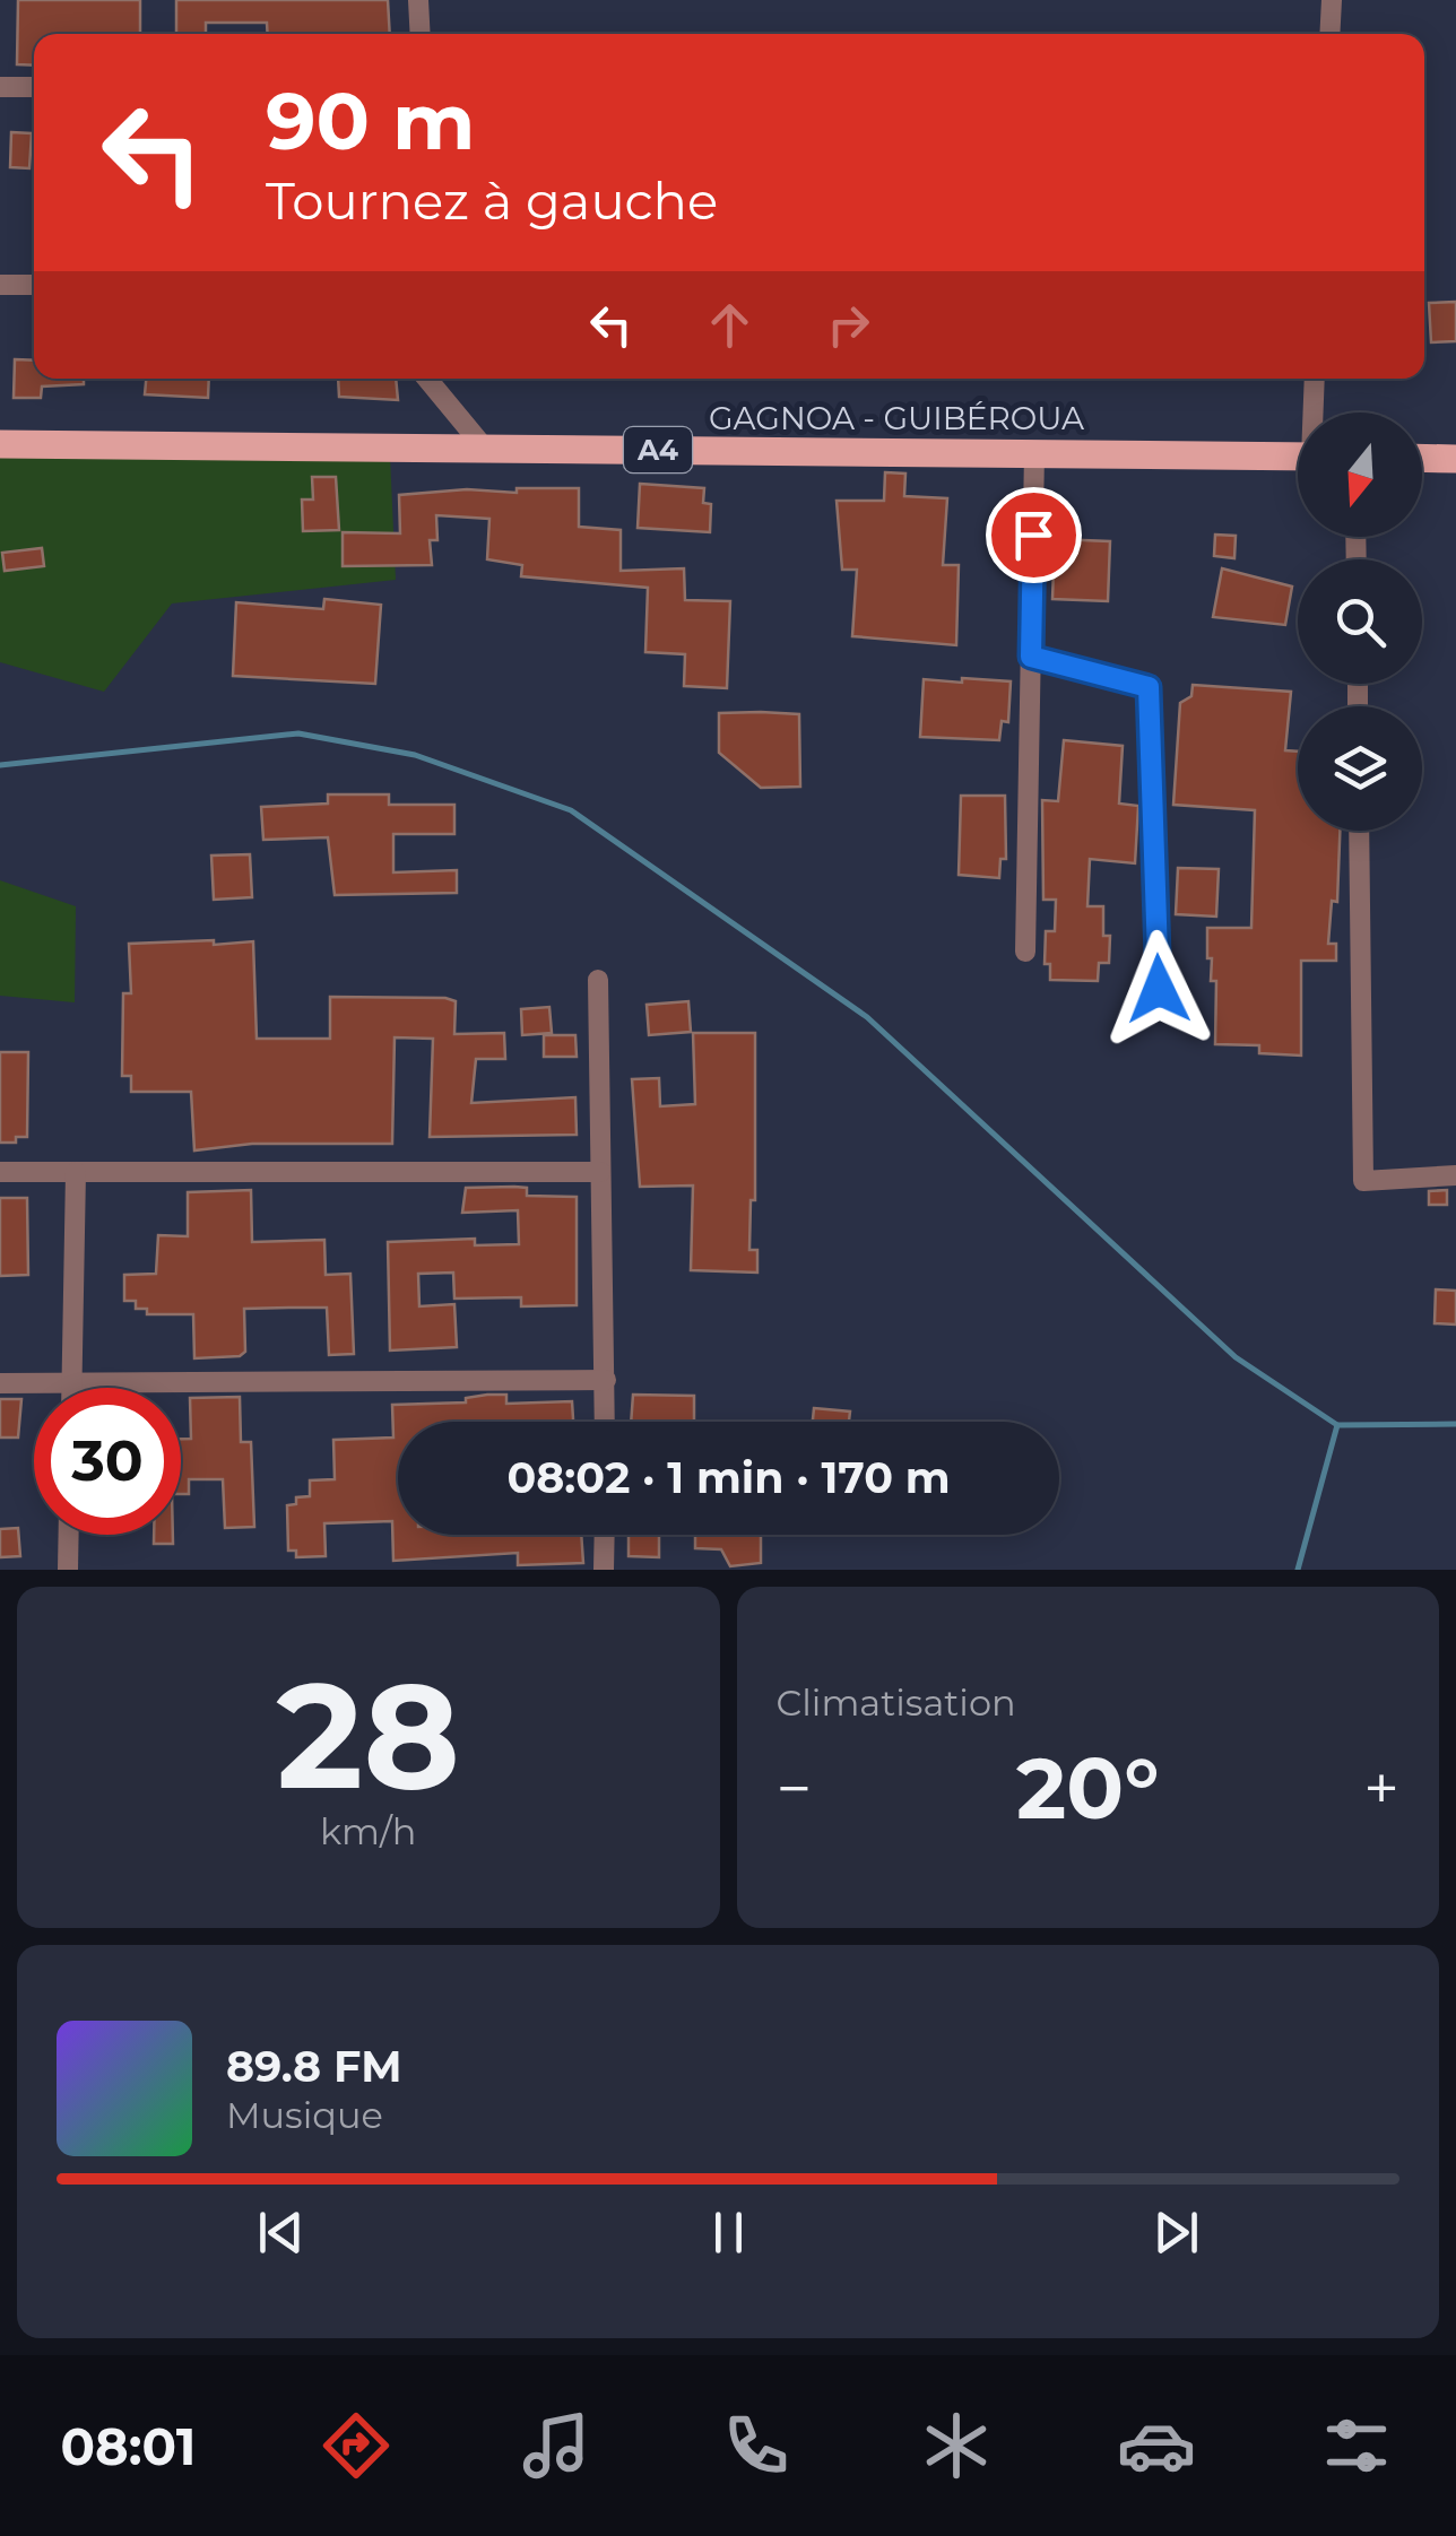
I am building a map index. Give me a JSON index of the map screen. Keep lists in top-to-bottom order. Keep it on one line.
{"streets":{"main road":["GAGNOA - GUIBÉROUA","A4"]},"north":"bottom","page":{"turn":["90 m","Tournez à gauche"],"limit":"30","trip":"08:02 · 1 min · 170 m","tile":[["28","km/h"],"Climatisation"],"heat":["−","20°","+"],"song":["89.8 FM","Musique"],"tabs":"08:01"}}
